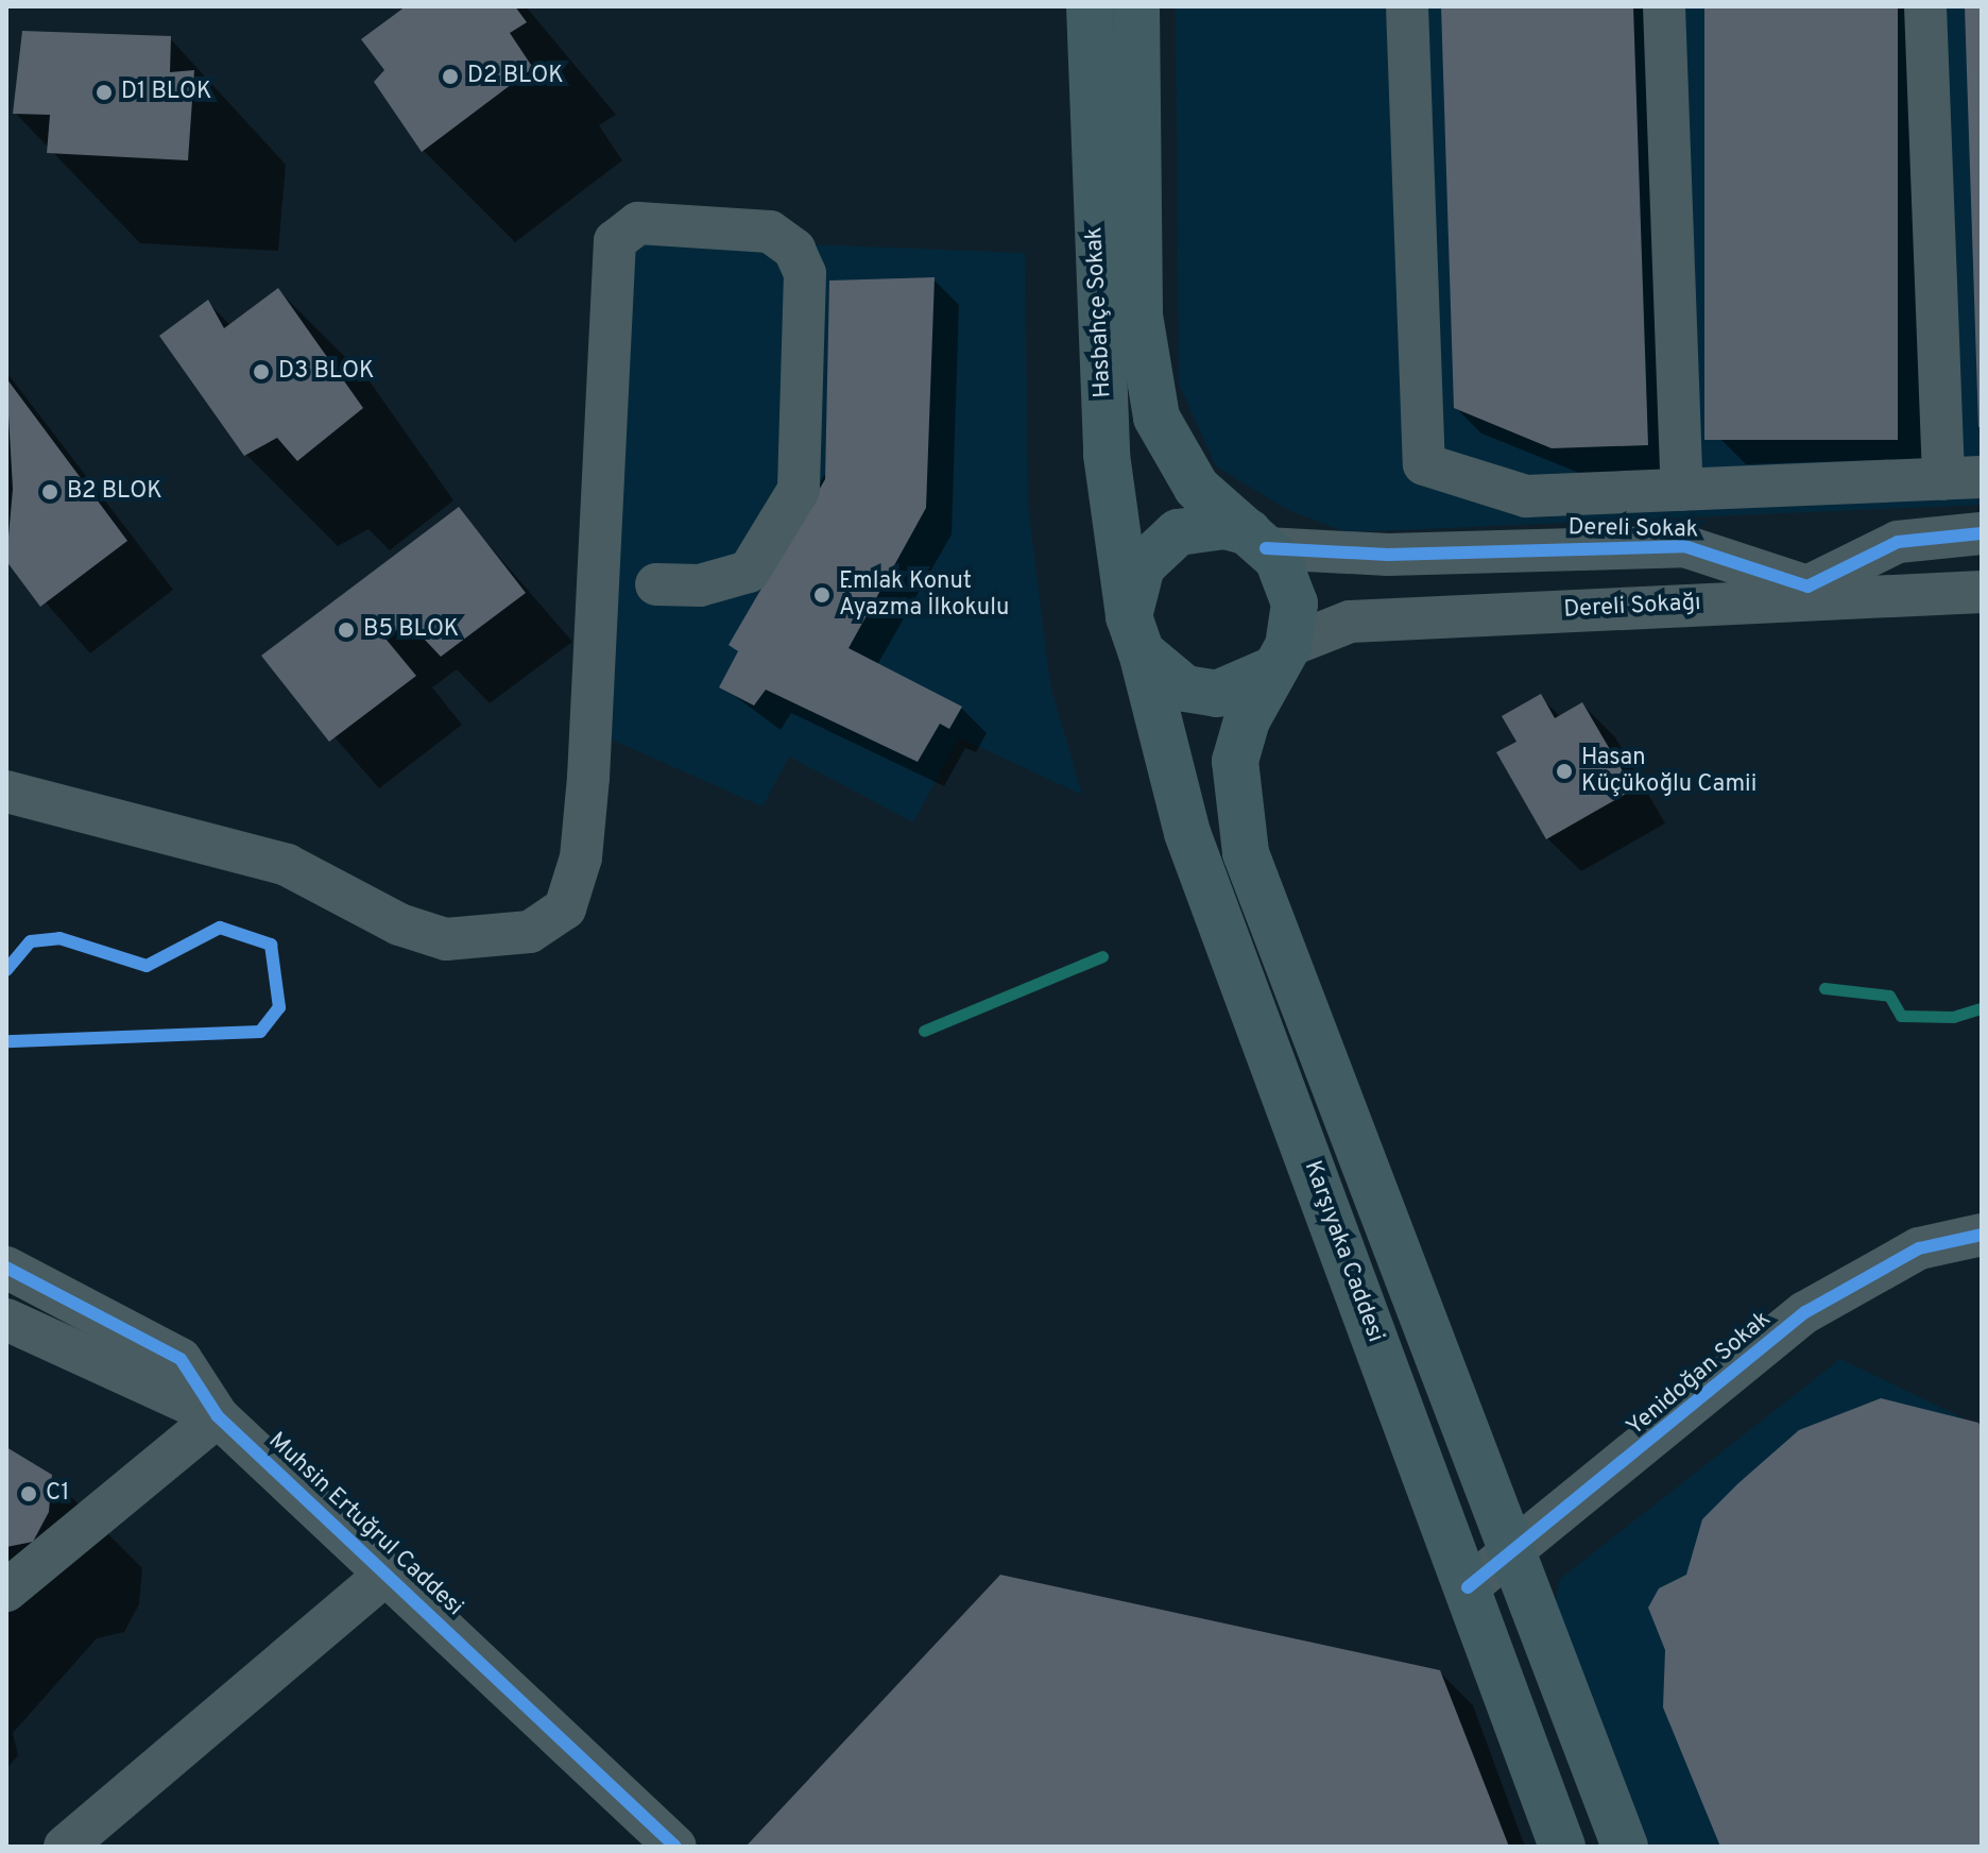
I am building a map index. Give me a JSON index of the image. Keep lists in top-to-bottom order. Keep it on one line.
{"streets":{"main road":["Hasbahçe Sokak","Karşıyaka Caddesi"],"street":["Dereli Sokak","Dereli Sokağı","Yenidoğan Sokak","Muhsin Ertuğrul Caddesi"]},"crossings":[["Hasbahçe Sokak","Dereli Sokak"],["Hasbahçe Sokak","Dereli Sokağı"],["Hasbahçe Sokak","Karşıyaka Caddesi"],["Dereli Sokak","Dereli Sokağı"],["Dereli Sokak","Karşıyaka Caddesi"],["Dereli Sokağı","Karşıyaka Caddesi"],["Karşıyaka Caddesi","Yenidoğan Sokak"]],"places":["D2 BLOK","D1 BLOK","D3 BLOK","B2 BLOK","Emlak Konut Ayazma İlkokulu","B5 BLOK","Hasan Küçükoğlu Camii","C1"]}
